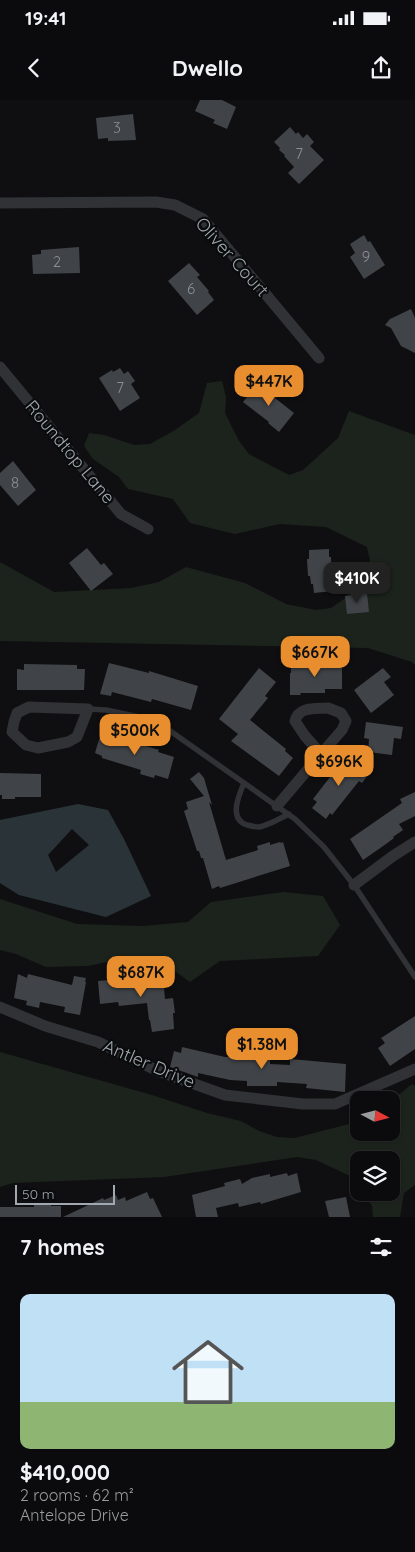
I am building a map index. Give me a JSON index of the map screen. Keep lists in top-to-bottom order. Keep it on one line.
{"streets":{"street":["Oliver Court","Roundtop Lane","Antler Drive"]},"house_numbers":["3","7","9","2","6","7","8"],"scale_bar":"50 m","north":"right","page":{"status":"19:41","header":"Dwello","price":["$447K","$410K","$667K","$500K","$696K","$687K","$1.38M"],"scale":"50 m","heading":"7 homes","list":[{"name":"$410,000","note":"2 rooms · 62 m² · Antelope Drive"}]}}
